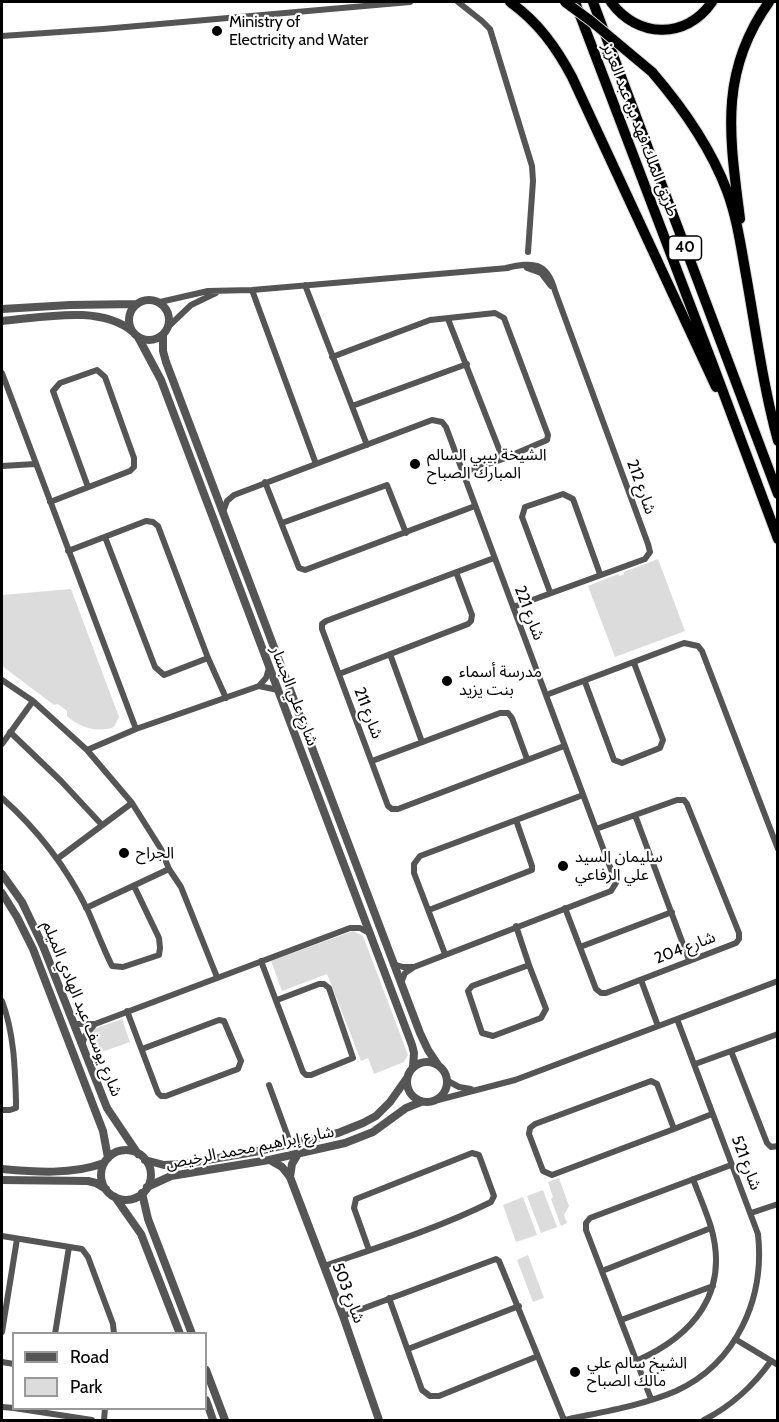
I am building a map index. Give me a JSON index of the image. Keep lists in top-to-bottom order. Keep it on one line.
{"streets":{"highway":["طريق الملك فهد بن عبد العزيز","40"],"street":["شارع 212","شارع 221","شارع علي الجسار","شارع 211","شارع 204","شارع يوسف عبد الهادي الميلم","شارع إبراهيم محمد الرخيص","شارع 521","شارع 503"]},"crossings":[["شارع 212","شارع 221"],["شارع 212","شارع علي الجسار"],["شارع 221","شارع علي الجسار"],["شارع 221","شارع 211"],["شارع 221","شارع 204"],["شارع علي الجسار","شارع إبراهيم محمد الرخيص"],["شارع يوسف عبد الهادي الميلم","شارع إبراهيم محمد الرخيص"]],"places":["Ministry of Electricity and Water","الشيخة بيبي السالم المبارك الصباح","مدرسة أسماء بنت يزيد","الجراح","سليمان السيد علي الرفاعي","الشيخ سالم علي مالك الصباح"],"legend":["Road","Park"]}
